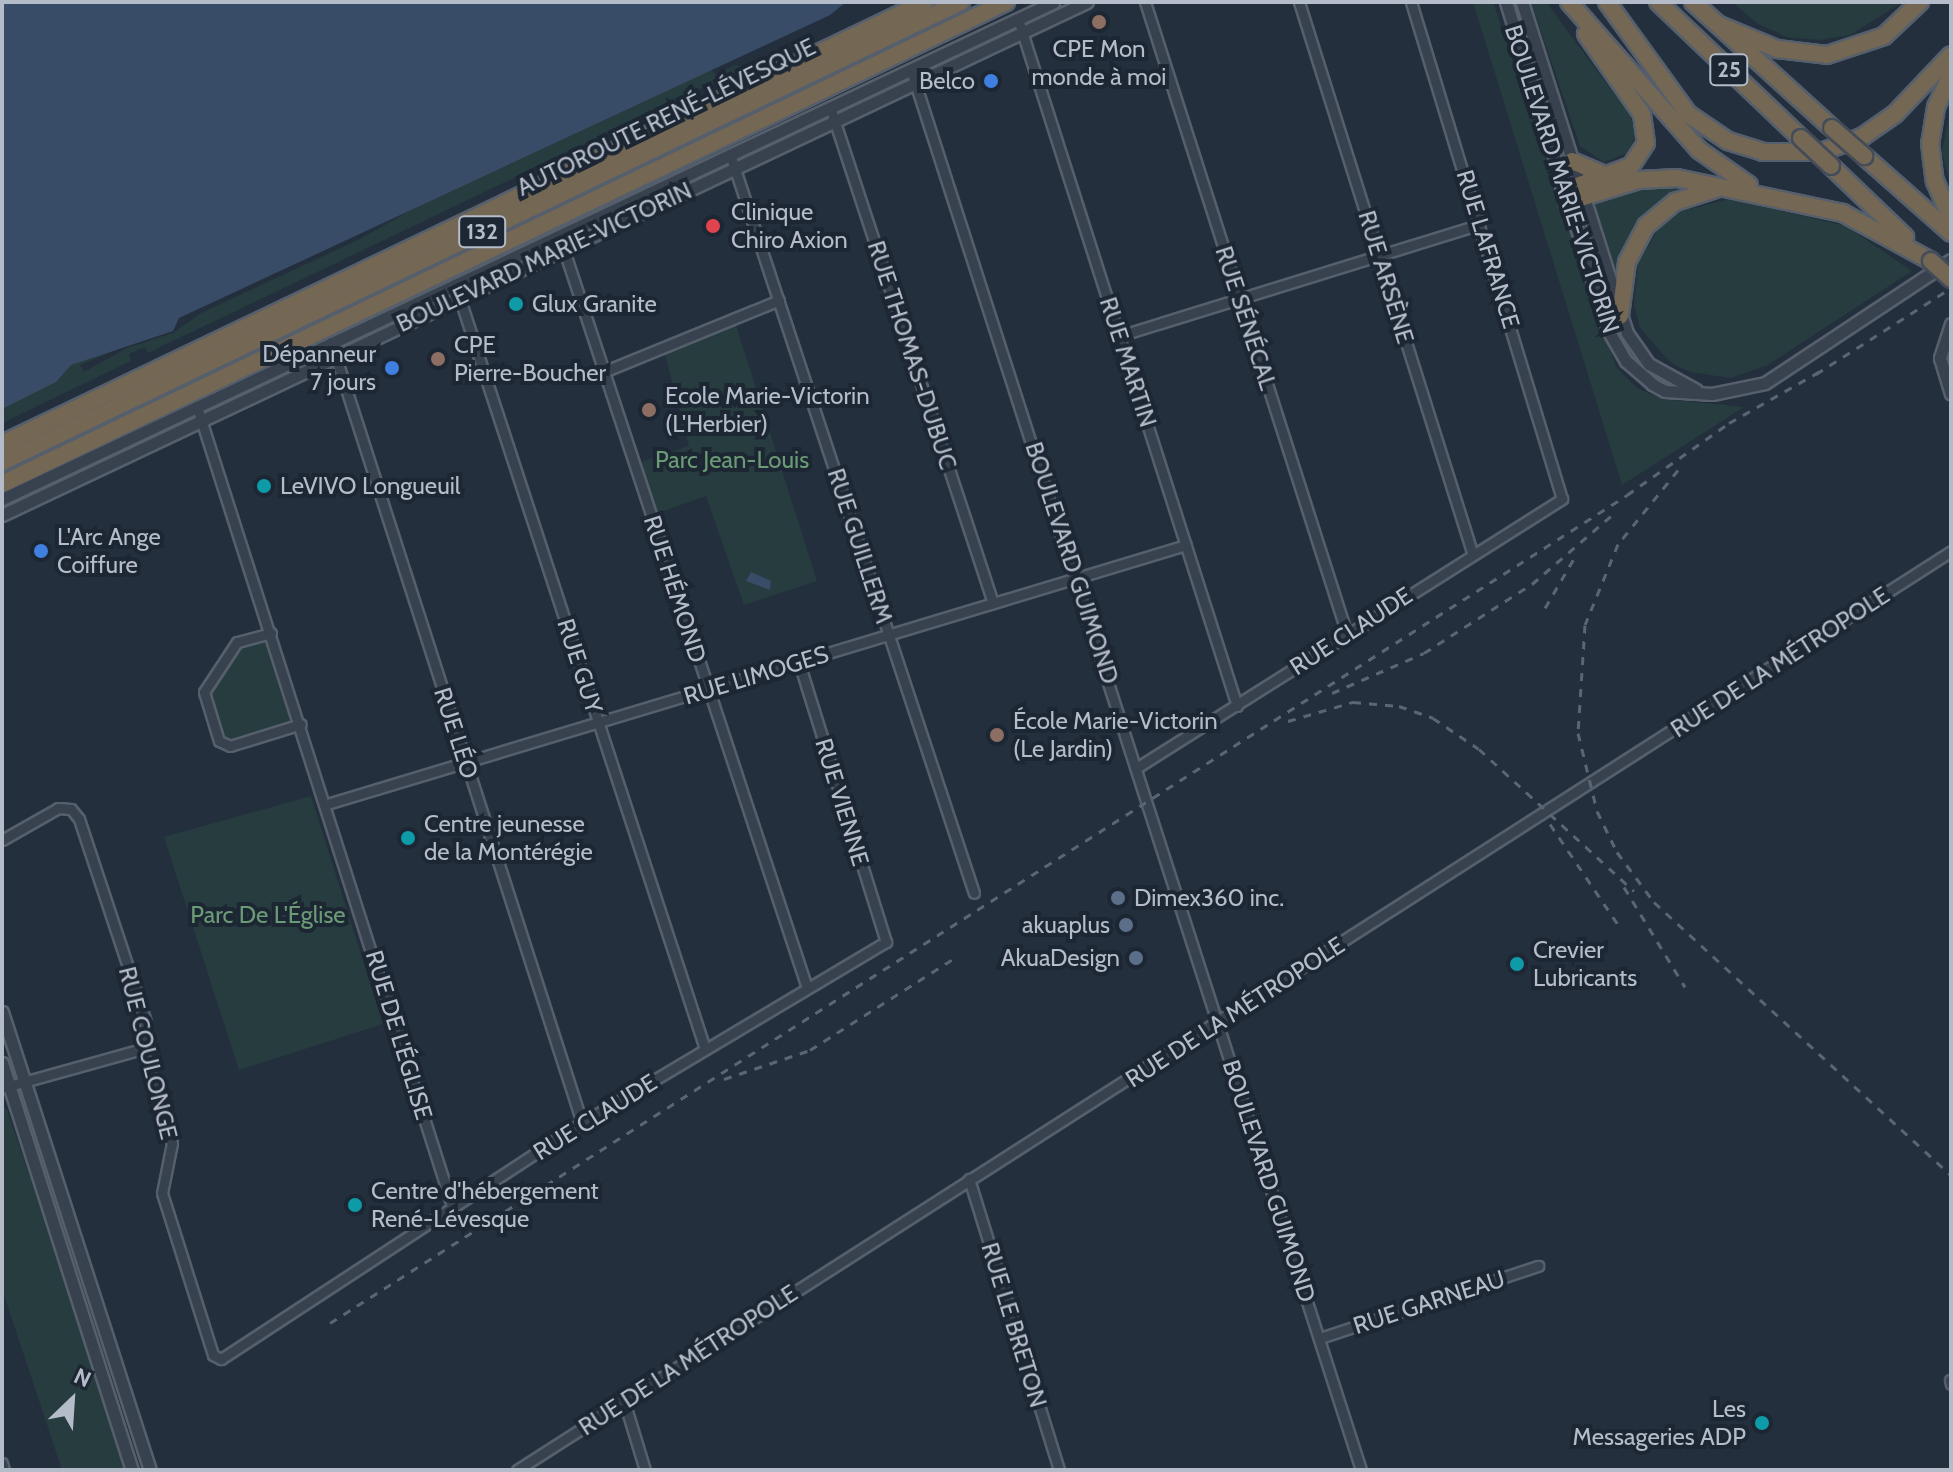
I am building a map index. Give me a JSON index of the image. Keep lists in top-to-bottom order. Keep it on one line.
{"streets":{"highway":["25","AUTOROUTE RENÉ-LÉVESQUE","132"],"street":["BOULEVARD MARIE-VICTORIN","RUE LAFRANCE","RUE ARSÈNE","RUE SÉNÉCAL","RUE THOMAS-DUBUC","RUE MARTIN","RUE GUILLERM","BOULEVARD GUIMOND","RUE HÉMOND","RUE CLAUDE","RUE DE LA MÉTROPOLE","RUE GUY","RUE LIMOGES","RUE LÉO","RUE VIENNE","RUE DE L'ÉGLISE","RUE COULONGE","RUE GARNEAU","RUE LE BRETON"]},"crossings":[["BOULEVARD MARIE-VICTORIN","RUE THOMAS-DUBUC"],["BOULEVARD MARIE-VICTORIN","RUE MARTIN"],["BOULEVARD MARIE-VICTORIN","RUE GUILLERM"],["BOULEVARD MARIE-VICTORIN","BOULEVARD GUIMOND"],["BOULEVARD MARIE-VICTORIN","RUE HÉMOND"],["BOULEVARD MARIE-VICTORIN","RUE GUY"],["BOULEVARD MARIE-VICTORIN","RUE LÉO"],["BOULEVARD MARIE-VICTORIN","RUE DE L'ÉGLISE"],["RUE LAFRANCE","RUE CLAUDE"],["RUE ARSÈNE","RUE CLAUDE"],["RUE SÉNÉCAL","RUE CLAUDE"],["RUE THOMAS-DUBUC","RUE LIMOGES"],["RUE MARTIN","RUE CLAUDE"],["RUE MARTIN","RUE LIMOGES"],["RUE GUILLERM","RUE LIMOGES"],["BOULEVARD GUIMOND","RUE CLAUDE"],["BOULEVARD GUIMOND","RUE DE LA MÉTROPOLE"],["BOULEVARD GUIMOND","RUE LIMOGES"],["BOULEVARD GUIMOND","RUE GARNEAU"],["RUE HÉMOND","RUE CLAUDE"],["RUE HÉMOND","RUE LIMOGES"],["RUE CLAUDE","RUE GUY"],["RUE CLAUDE","RUE LÉO"],["RUE CLAUDE","RUE VIENNE"],["RUE CLAUDE","RUE DE L'ÉGLISE"],["RUE CLAUDE","RUE COULONGE"],["RUE DE LA MÉTROPOLE","RUE LE BRETON"],["RUE GUY","RUE LIMOGES"],["RUE LIMOGES","RUE LÉO"],["RUE LIMOGES","RUE VIENNE"],["RUE LIMOGES","RUE DE L'ÉGLISE"]],"parks":["Parc Jean-Louis","Parc De L'Église"],"places":["CPE Mon monde à moi","Belco","Clinique Chiro Axion","Glux Granite","CPE Pierre-Boucher","Dépanneur 7 jours","Ecole Marie-Victorin (L'Herbier)","LeVIVO Longueuil","L'Arc Ange Coiffure","École Marie-Victorin (Le Jardin)","Centre jeunesse de la Montérégie","Dimex360 inc.","akuaplus","AkuaDesign","Crevier Lubricants","Centre d'hébergement René-Lévesque","Les Messageries ADP"],"north":"top right"}
